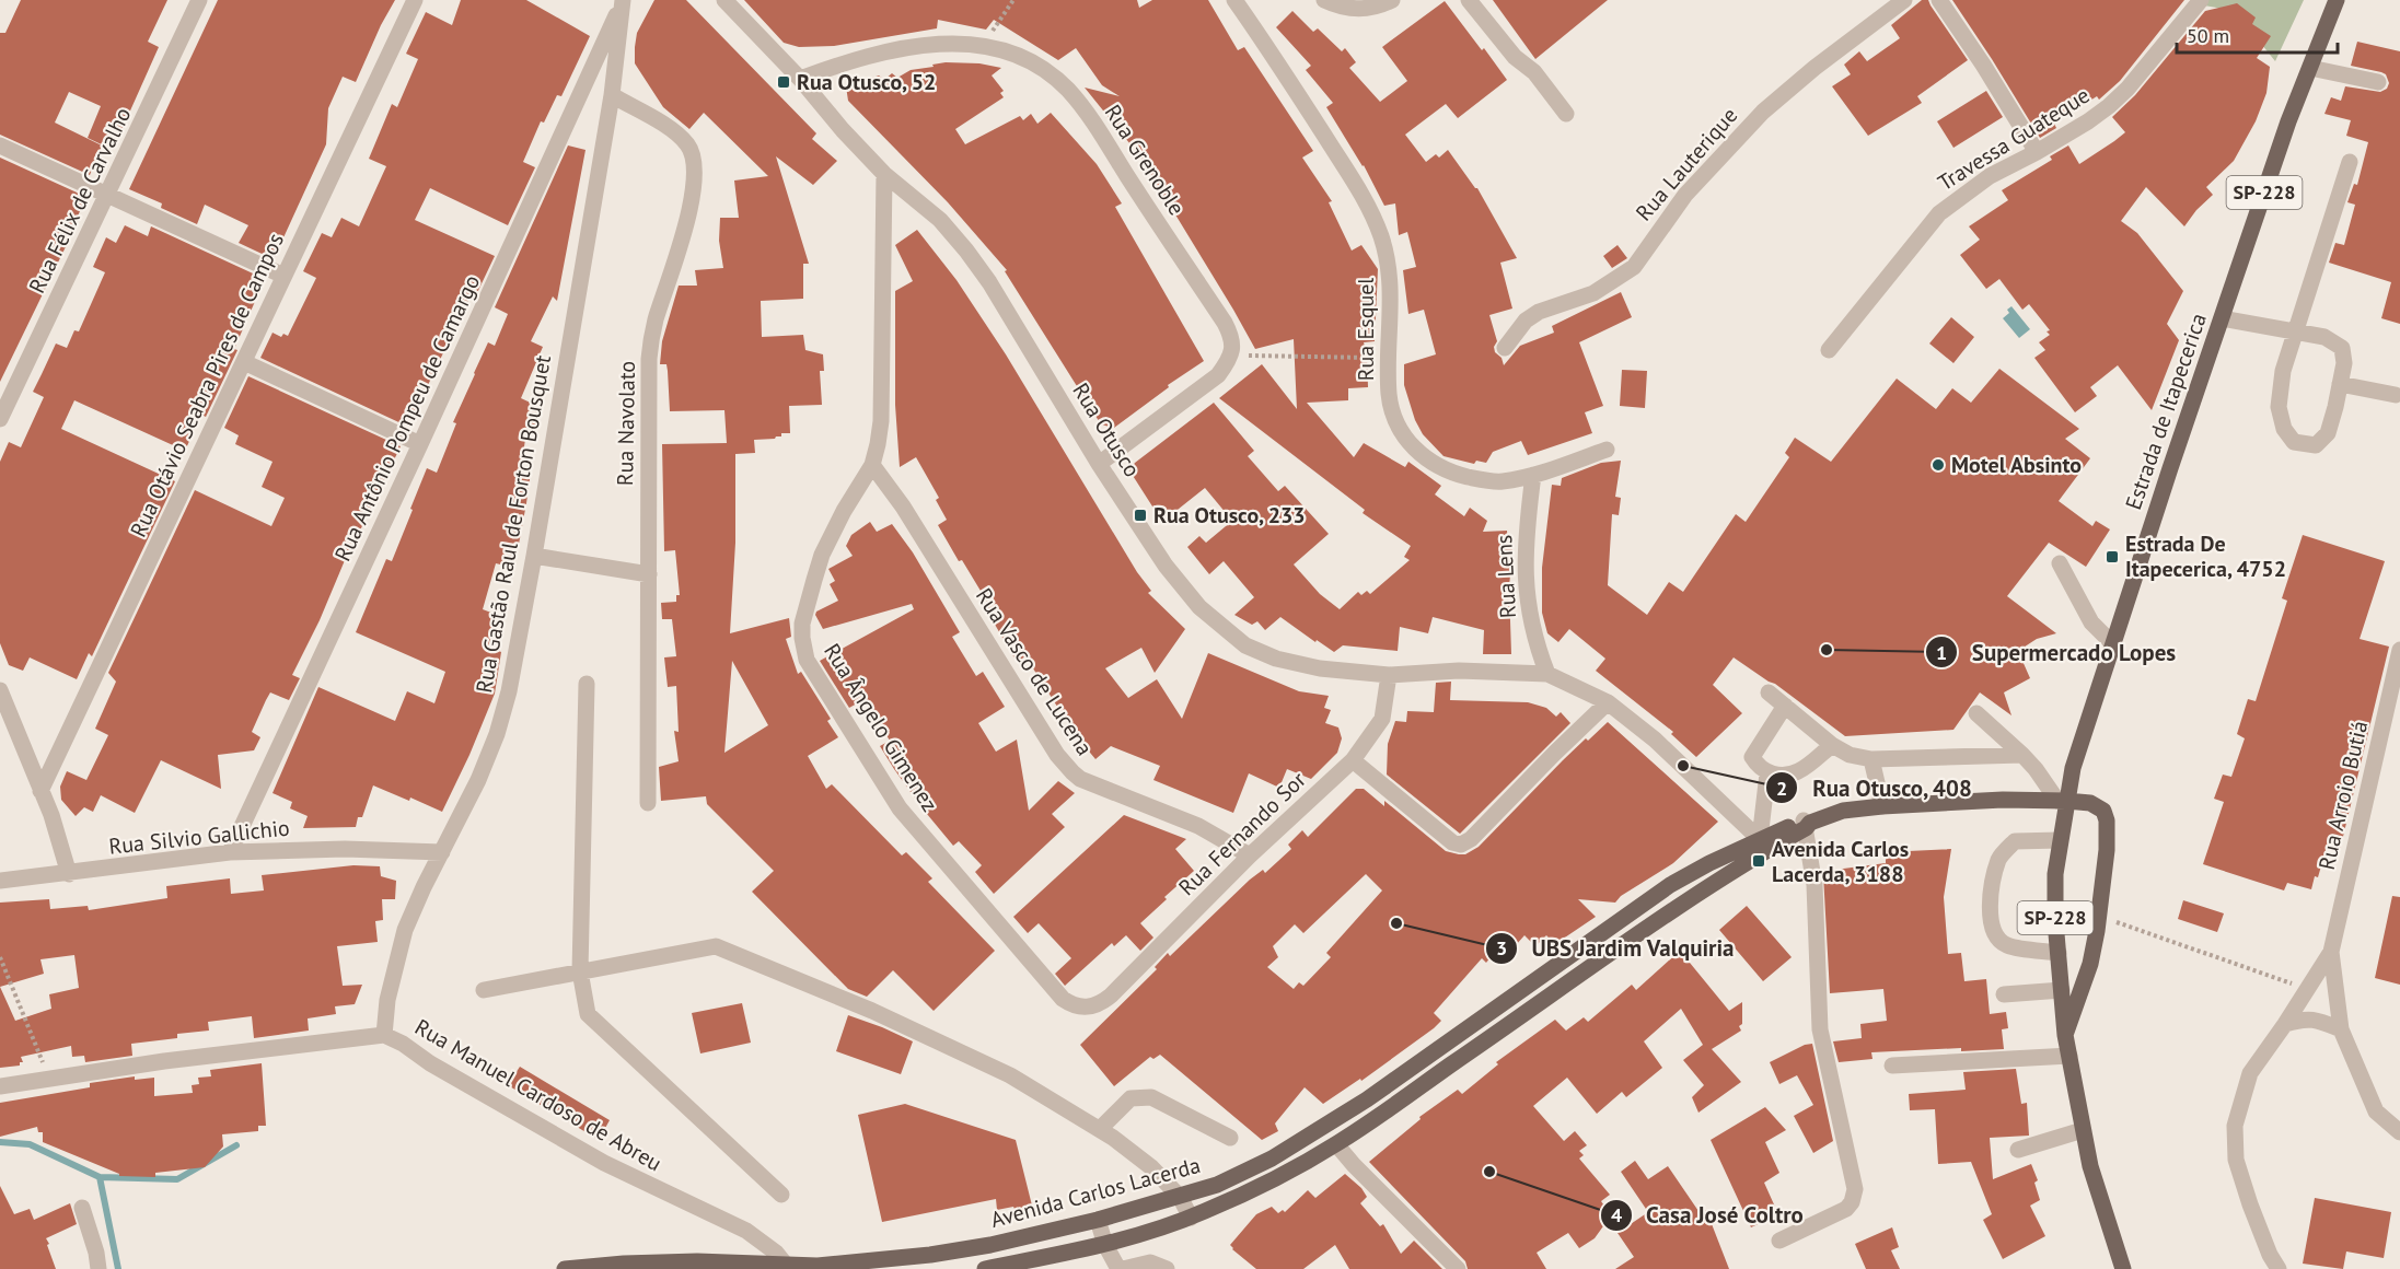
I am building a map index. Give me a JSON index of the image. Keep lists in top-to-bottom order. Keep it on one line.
{"streets":{"main road":["SP-228","Estrada de Itapecerica","Avenida Carlos Lacerda"],"street":["Travessa Guateque","Rua Grenoble","Rua Lauterique","Rua Félix de Carvalho","Rua Esquel","Rua Otávio Seabra Pires de Campos","Rua Antônio Pompeu de Camargo","Rua Navolato","Rua Otusco","Rua Gastão Raul de Forton Bousquet","Rua Lens","Rua Vasco de Lucena","Rua Ângelo Gimenez","Rua Arroio Butiá","Rua Fernando Sor","Rua Silvio Gallichio","Rua Manuel Cardoso de Abreu"]},"crossings":[["Rua Grenoble","Rua Otusco"],["Rua Esquel","Rua Lens"],["Estrada de Itapecerica","Avenida Carlos Lacerda"],["Rua Antônio Pompeu de Camargo","Rua Gastão Raul de Forton Bousquet"],["Rua Antônio Pompeu de Camargo","Rua Silvio Gallichio"],["Rua Navolato","Rua Gastão Raul de Forton Bousquet"],["Rua Otusco","Rua Lens"],["Rua Otusco","Rua Ângelo Gimenez"],["Rua Otusco","Rua Fernando Sor"],["Rua Otusco","Avenida Carlos Lacerda"],["Rua Gastão Raul de Forton Bousquet","Rua Silvio Gallichio"],["Rua Gastão Raul de Forton Bousquet","Rua Manuel Cardoso de Abreu"],["Rua Vasco de Lucena","Rua Ângelo Gimenez"],["Rua Vasco de Lucena","Rua Fernando Sor"],["Rua Ângelo Gimenez","Rua Fernando Sor"],["Rua Manuel Cardoso de Abreu","Avenida Carlos Lacerda"]],"places":{"transit":["Rua Otusco, 52","Rua Otusco, 233","Estrada De Itapecerica, 4752","Avenida Carlos Lacerda, 3188"],"other":["Motel Absinto","Supermercado Lopes","Rua Otusco, 408","UBS Jardim Valquiria","Casa José Coltro"]},"scale_bar":"50 m"}
